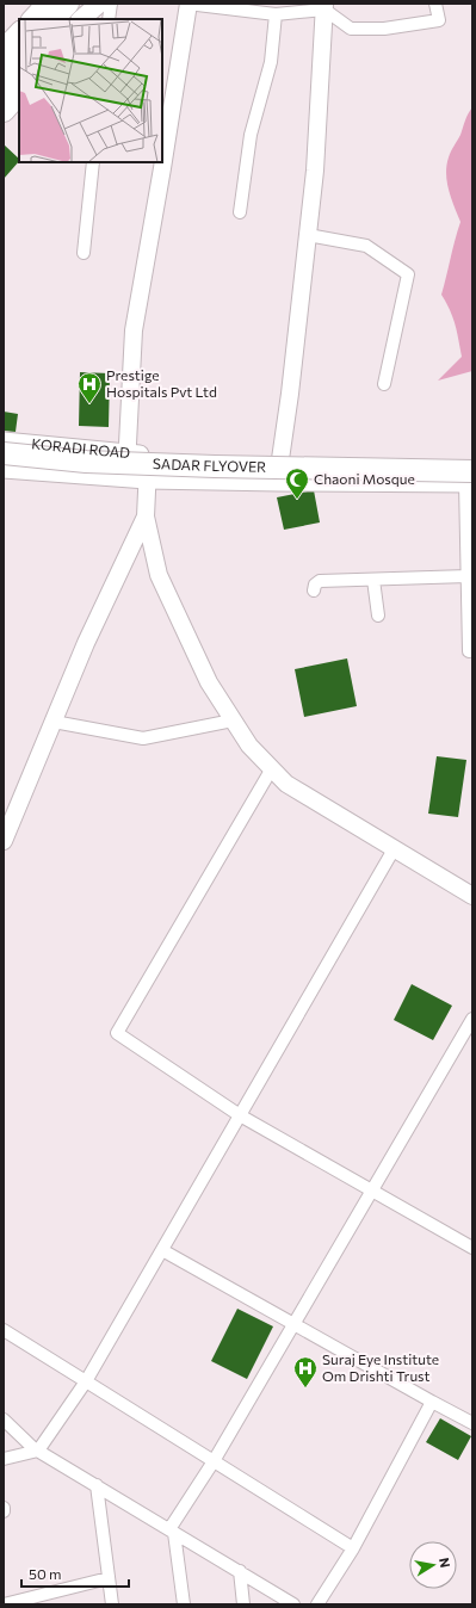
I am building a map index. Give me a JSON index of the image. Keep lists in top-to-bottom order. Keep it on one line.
{"streets":{"highway":["SADAR FLYOVER"],"main road":["KORADI ROAD"]},"crossings":[["KORADI ROAD","SADAR FLYOVER"]],"places":{"hospital":["Prestige Hospitals Pvt Ltd","Suraj Eye Institute Om Drishti Trust"],"mosque":["Chaoni Mosque"]},"scale_bar":"50 m","north":"right"}
